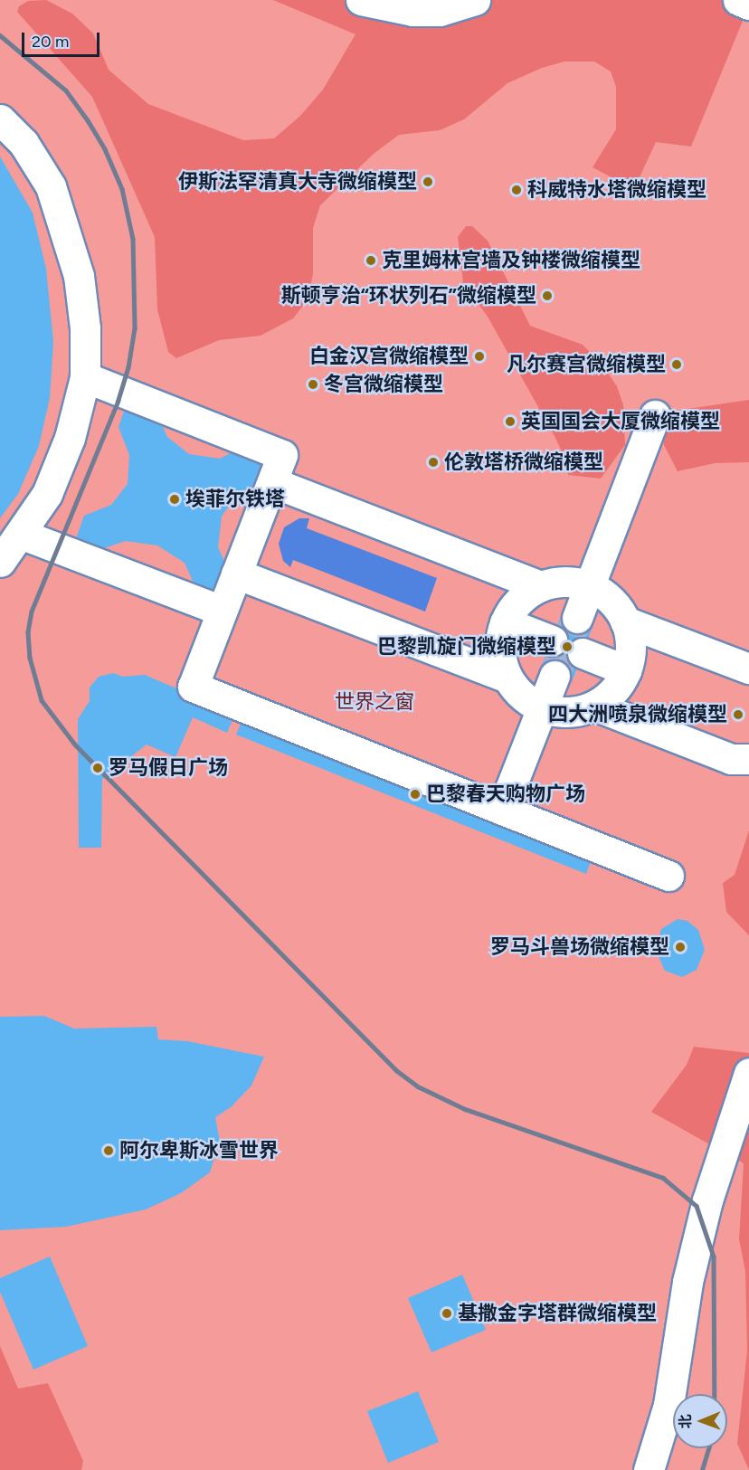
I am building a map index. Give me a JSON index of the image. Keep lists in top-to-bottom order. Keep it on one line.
{"parks":["世界之窗"],"places":["伊斯法罕清真大寺微缩模型","科威特水塔微缩模型","克里姆林宫墙及钟楼微缩模型","斯顿亨治“环状列石”微缩模型","白金汉宫微缩模型","凡尔赛宫微缩模型","冬宫微缩模型","英国国会大厦微缩模型","伦敦塔桥微缩模型","埃菲尔铁塔","巴黎凯旋门微缩模型","四大洲喷泉微缩模型","罗马假日广场","巴黎春天购物广场","罗马斗兽场微缩模型","阿尔卑斯冰雪世界","基撒金字塔群微缩模型"],"scale_bar":"20 m","north":"left"}
